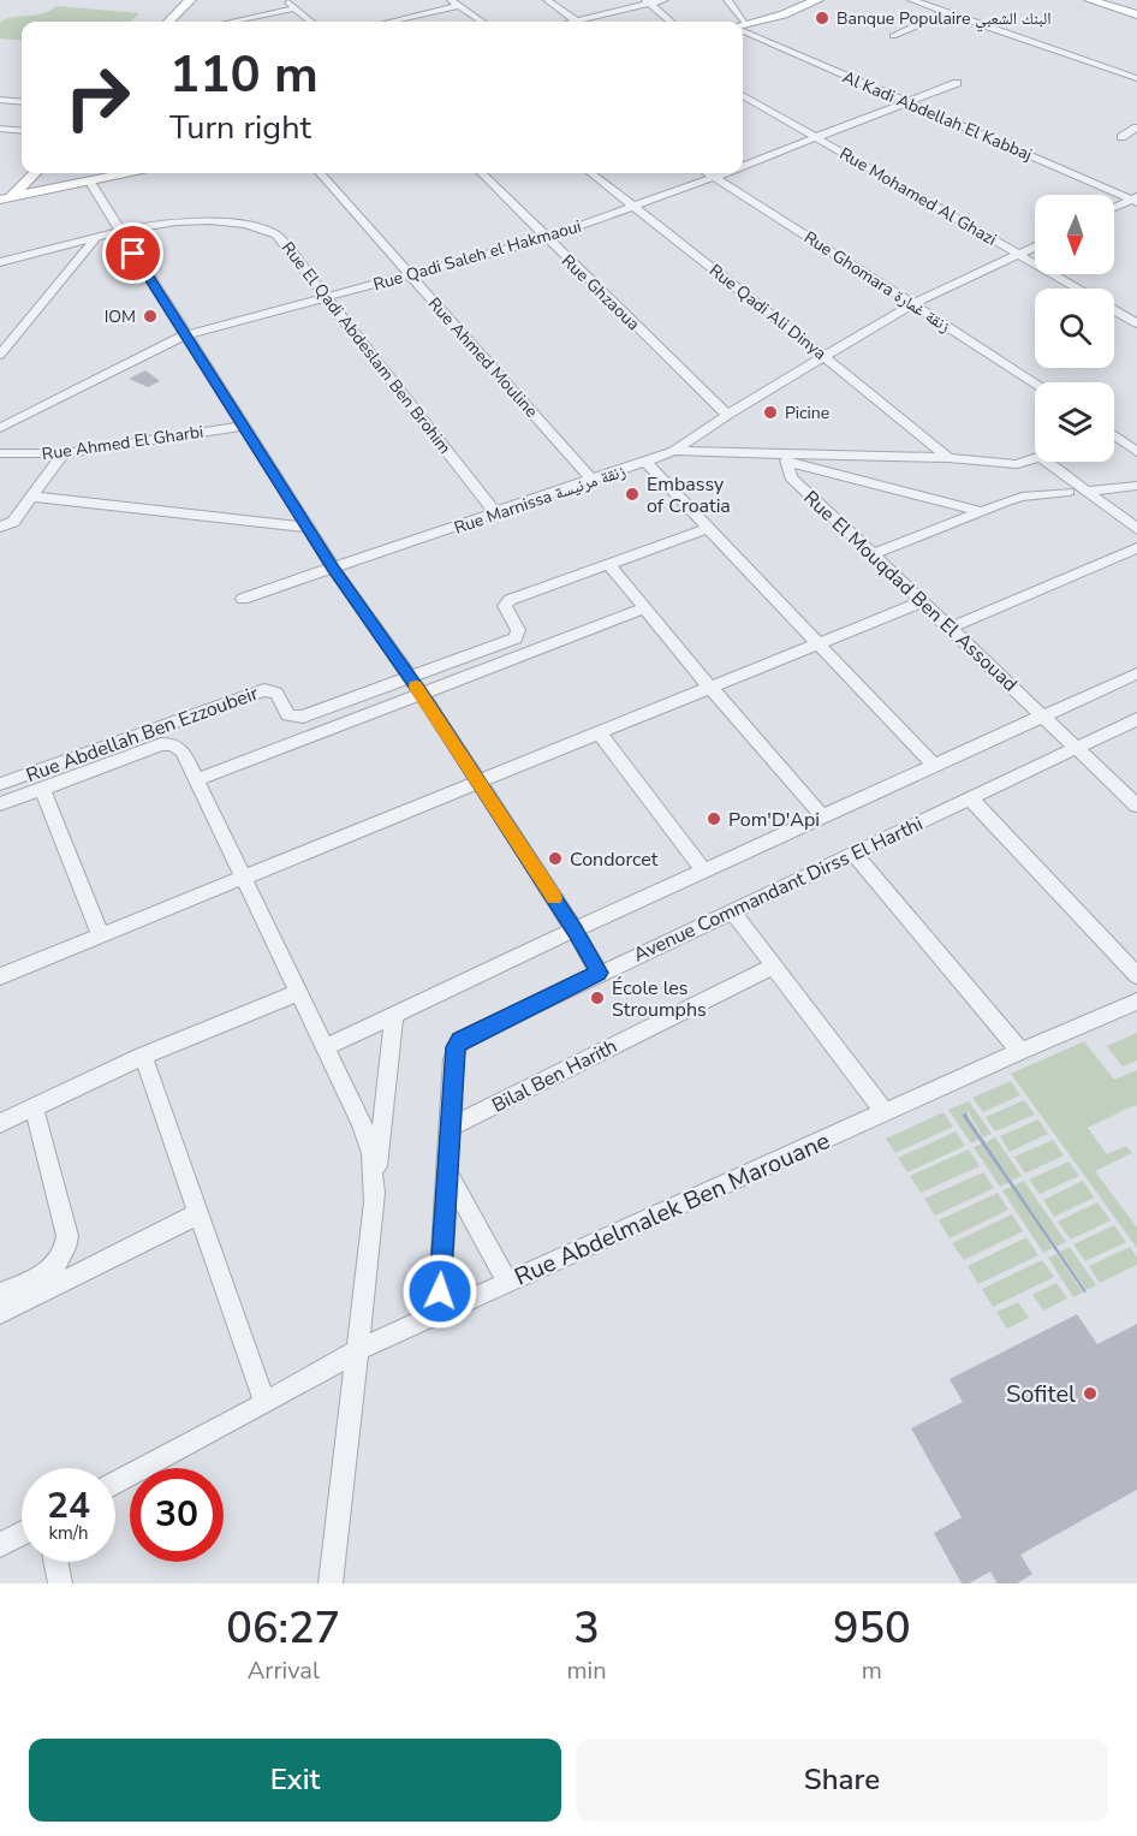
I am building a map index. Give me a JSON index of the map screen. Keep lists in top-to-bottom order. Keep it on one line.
{"streets":{"street":["Al Kadi Abdellah El Kabbaj","Rue Mohamed Al Ghazi","Rue Qadi Saleh el Hakmaoui","Rue Ghomara زنقة غمارة","Rue Ghzaoua","Rue Qadi Ali Dinya","Rue El Qadi Abdeslam Ben Brohim","Rue Ahmed Mouline","Rue Ahmed El Gharbi","Rue Marnissa زنقة مرنيسة","Rue El Mouqdad Ben El Assouad","Rue Abdellah Ben Ezzoubeir","Avenue Commandant Dirss El Harthi","Bilal Ben Harith","Rue Abdelmalek Ben Marouane"]},"crossings":[["Al Kadi Abdellah El Kabbaj","Rue Qadi Saleh el Hakmaoui"],["Rue Mohamed Al Ghazi","Rue Qadi Saleh el Hakmaoui"],["Rue Mohamed Al Ghazi","Rue Marnissa زنقة مرنيسة"],["Rue Qadi Saleh el Hakmaoui","Rue Ghomara زنقة غمارة"],["Rue Qadi Saleh el Hakmaoui","Rue Ghzaoua"],["Rue Qadi Saleh el Hakmaoui","Rue Qadi Ali Dinya"],["Rue Qadi Saleh el Hakmaoui","Rue El Qadi Abdeslam Ben Brohim"],["Rue Qadi Saleh el Hakmaoui","Rue Ahmed Mouline"],["Rue Ghomara زنقة غمارة","Rue Marnissa زنقة مرنيسة"],["Rue Ghzaoua","Rue Marnissa زنقة مرنيسة"],["Rue Qadi Ali Dinya","Rue Marnissa زنقة مرنيسة"],["Rue El Qadi Abdeslam Ben Brohim","Rue Marnissa زنقة مرنيسة"],["Rue Ahmed Mouline","Rue Marnissa زنقة مرنيسة"],["Rue El Mouqdad Ben El Assouad","Avenue Commandant Dirss El Harthi"],["Avenue Commandant Dirss El Harthi","Bilal Ben Harith"],["Avenue Commandant Dirss El Harthi","Rue Abdelmalek Ben Marouane"]],"places":["Banque Populaire البنك الشعبي","IOM","Picine","Embassy of Croatia","Pom'D'Api","Condorcet","École les Stroumphs","Sofitel"],"north":"bottom","page":{"turn":["110 m","Turn right"],"speed":"24 km/h","limit":"30","eta":["06:27","Arrival","3","min","950","m"],"buttons":["Exit","Share"]}}
